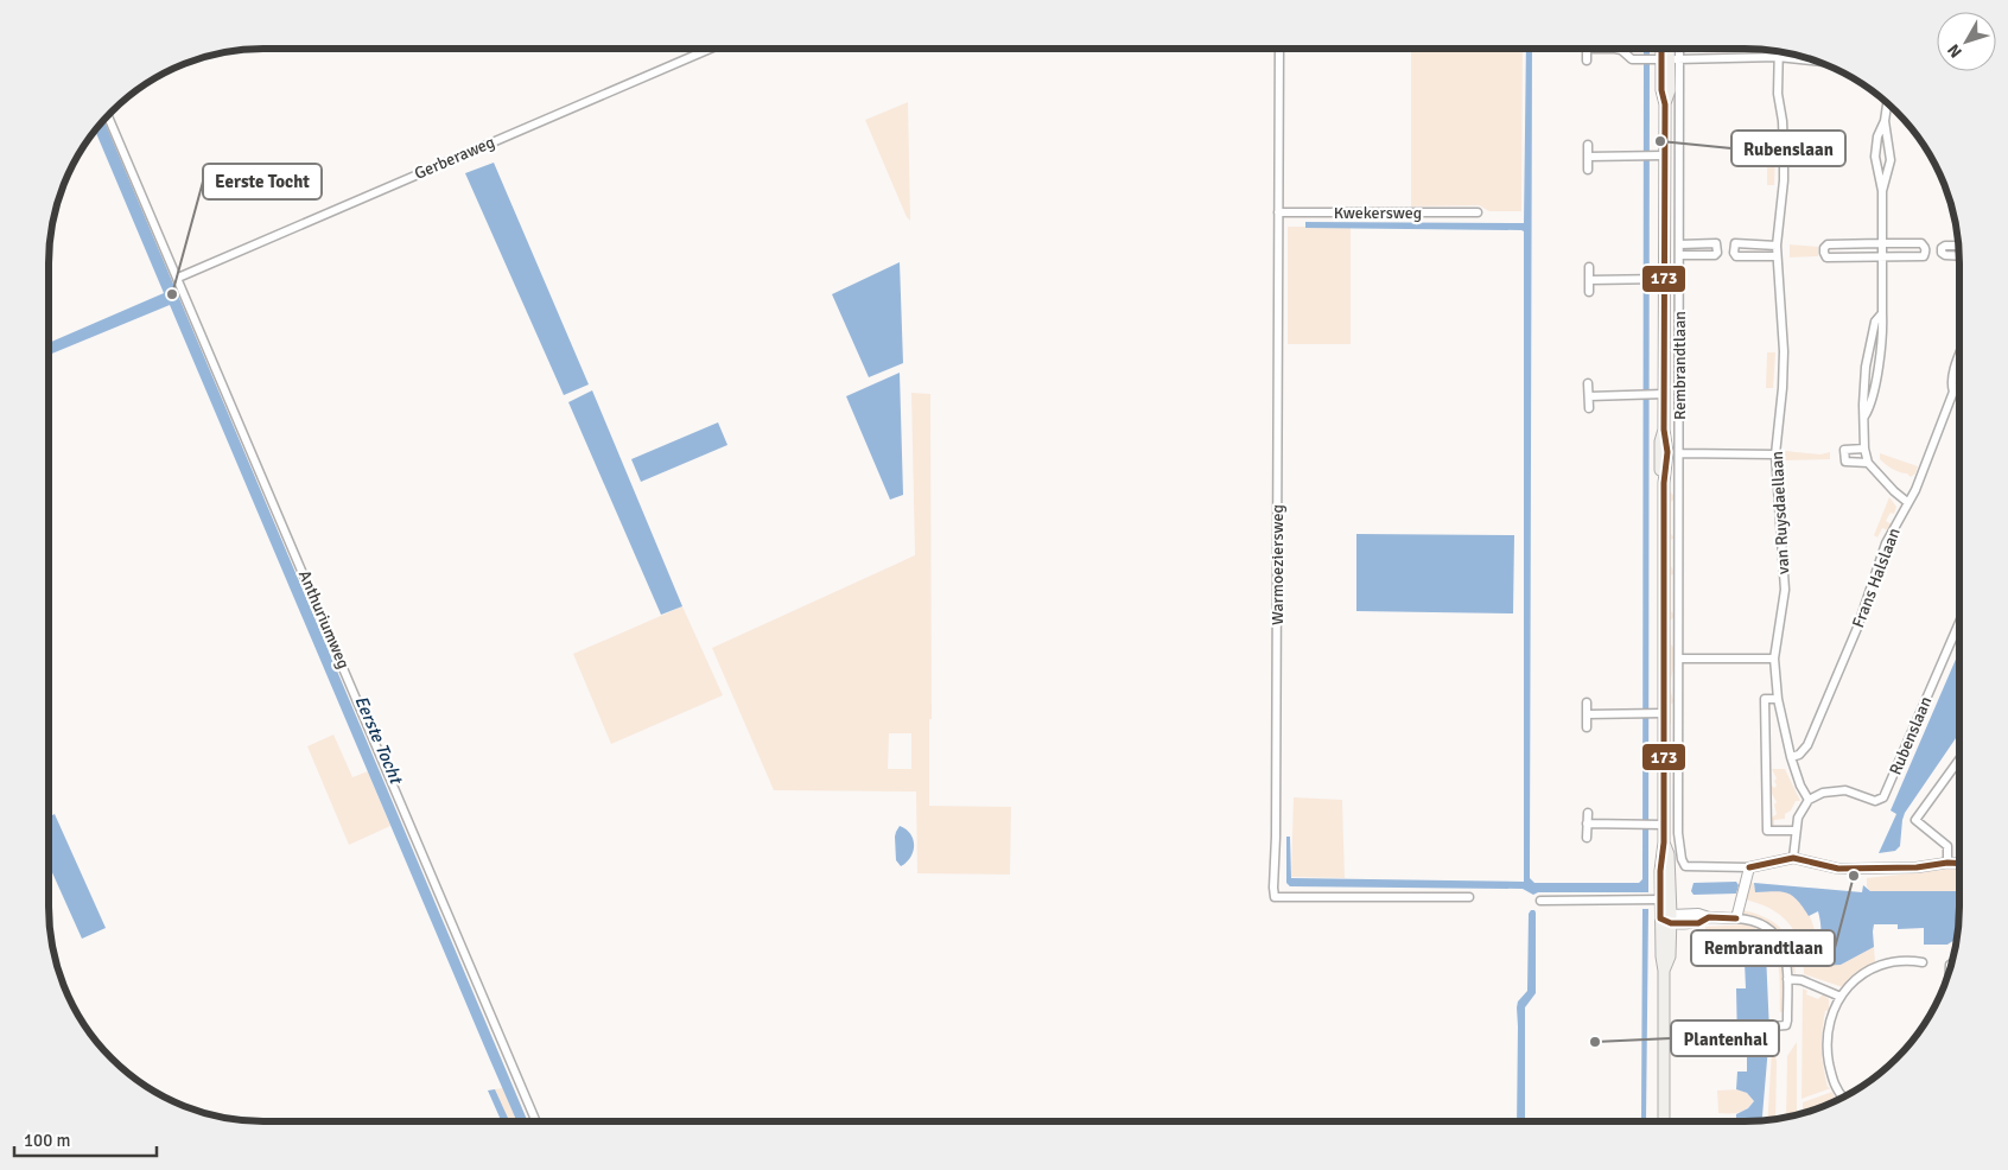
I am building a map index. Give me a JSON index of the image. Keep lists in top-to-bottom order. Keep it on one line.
{"streets":{"street":["Gerberaweg","Kwekersweg","Rembrandtlaan","van Ruysdaellaan","Warmoeziersweg","Frans Halslaan","Anthuriumweg","Rubenslaan"]},"crossings":[["Gerberaweg","Anthuriumweg"],["Kwekersweg","Warmoeziersweg"],["van Ruysdaellaan","Frans Halslaan"],["van Ruysdaellaan","Rubenslaan"]],"water":["Eerste Tocht"],"places":["Rubenslaan","Eerste Tocht","Rembrandtlaan","Plantenhal"],"lines":["transit line 173"],"scale_bar":"100 m","north":"bottom left"}
